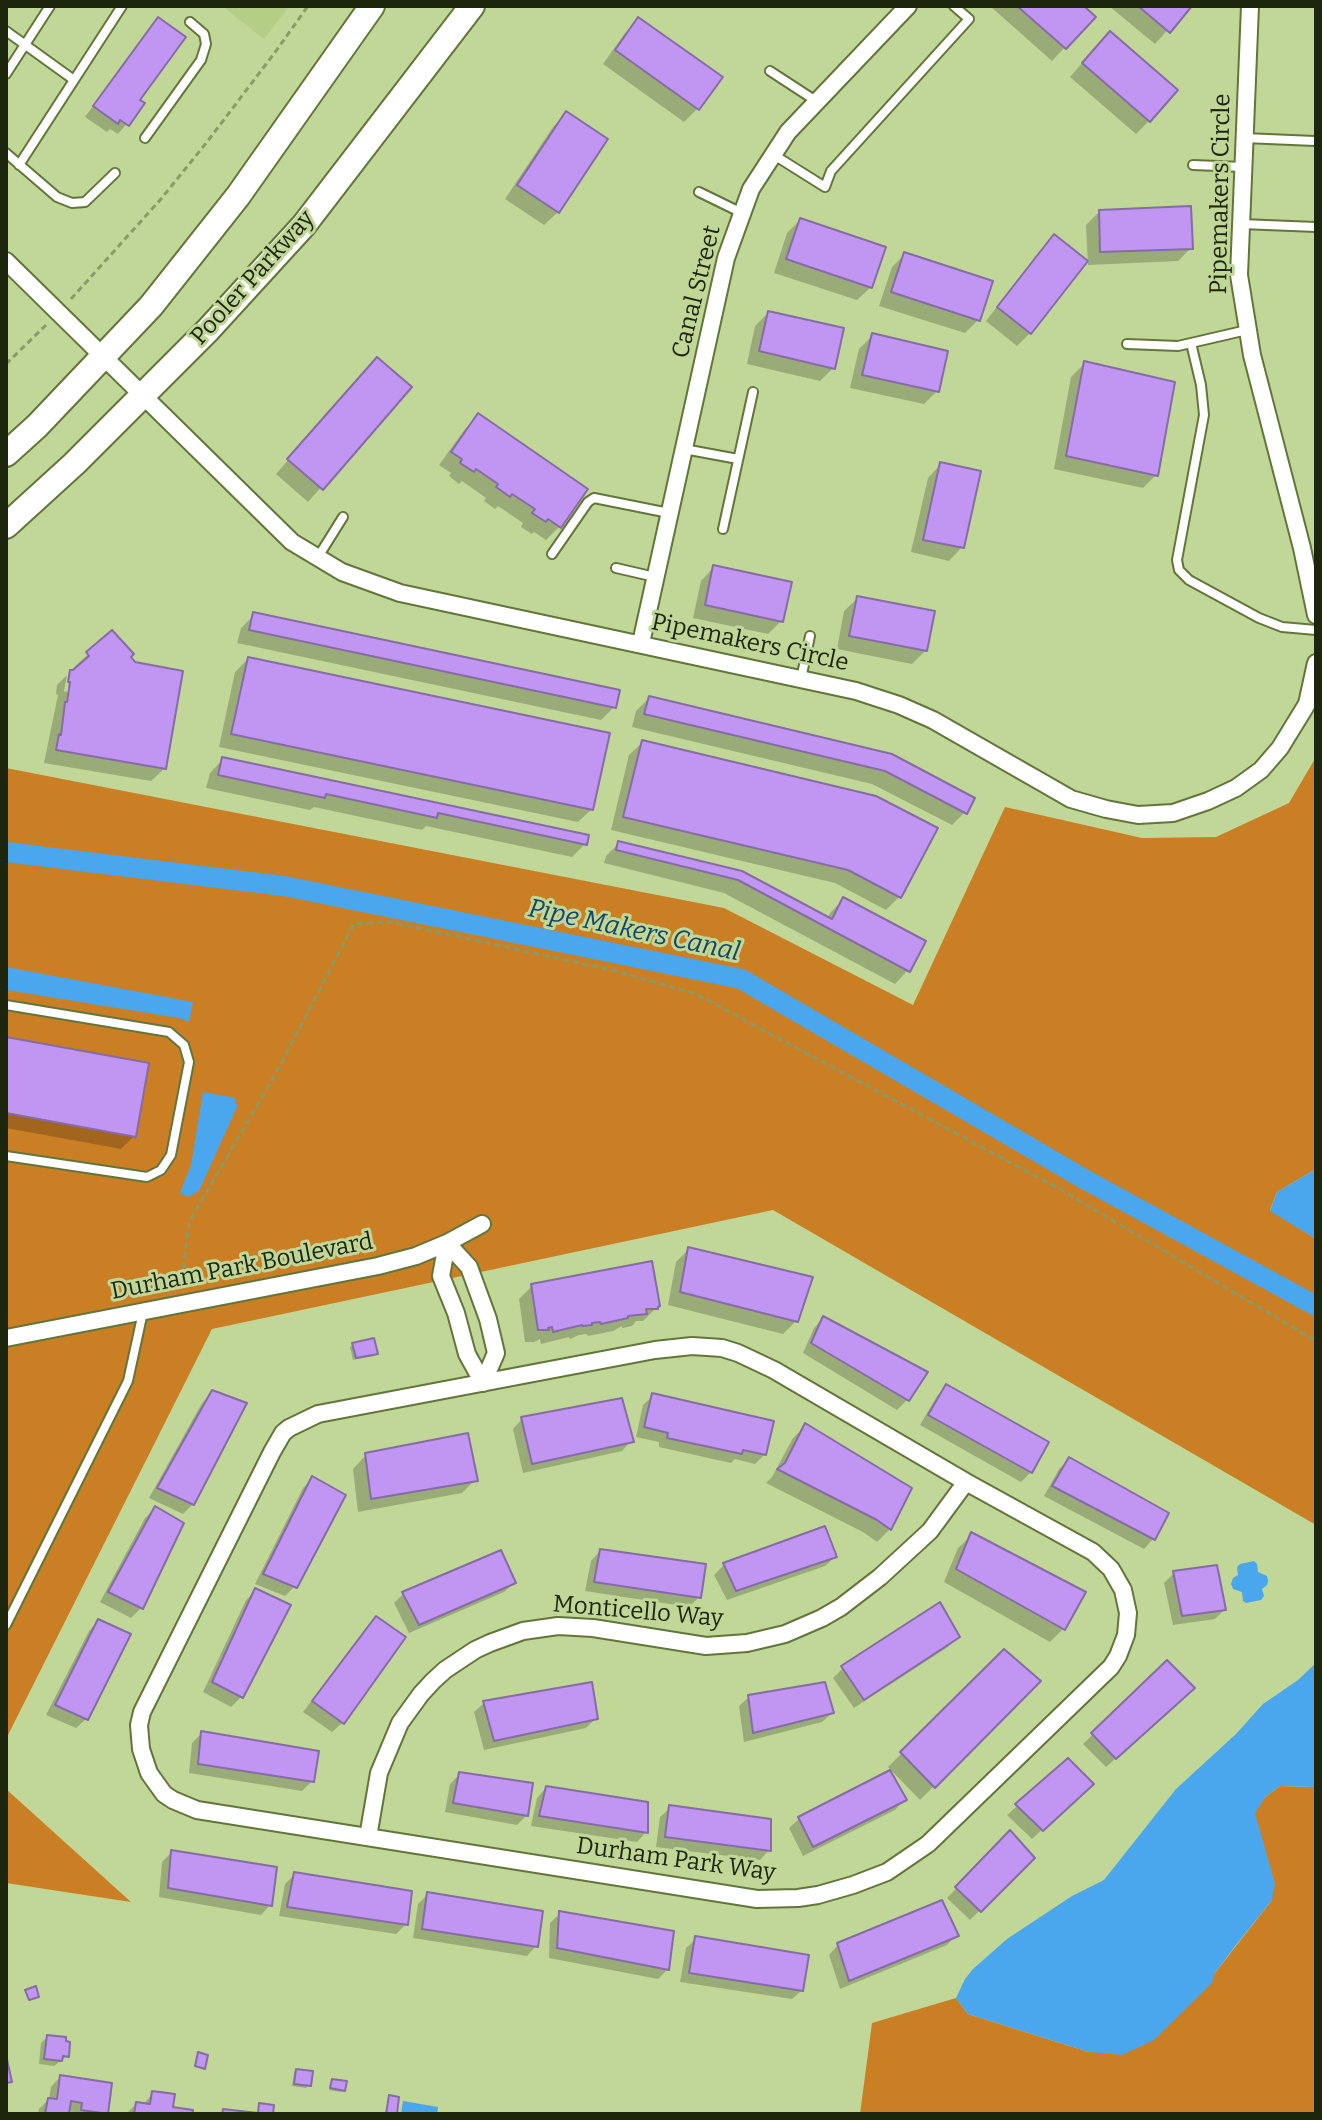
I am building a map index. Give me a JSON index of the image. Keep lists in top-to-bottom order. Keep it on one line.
{"streets":{"main road":["Pooler Parkway"],"street":["Pipemakers Circle","Canal Street","Durham Park Boulevard","Monticello Way","Durham Park Way"]},"crossings":[["Pipemakers Circle","Pooler Parkway"],["Pipemakers Circle","Canal Street"],["Monticello Way","Durham Park Way"]],"water":["Pipe Makers Canal"]}
